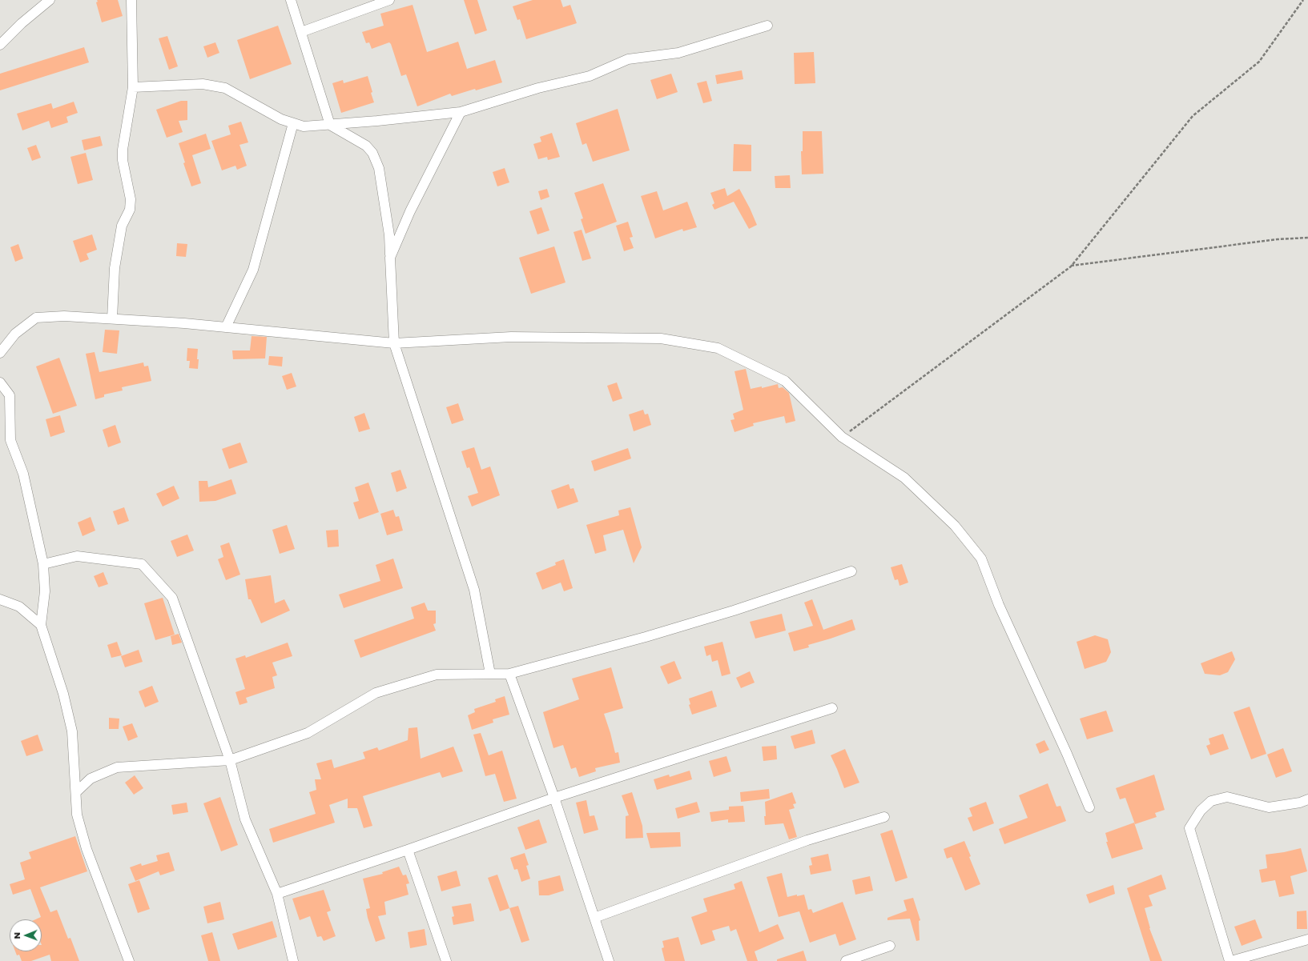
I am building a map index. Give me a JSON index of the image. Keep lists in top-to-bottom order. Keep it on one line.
{"north":"left"}
